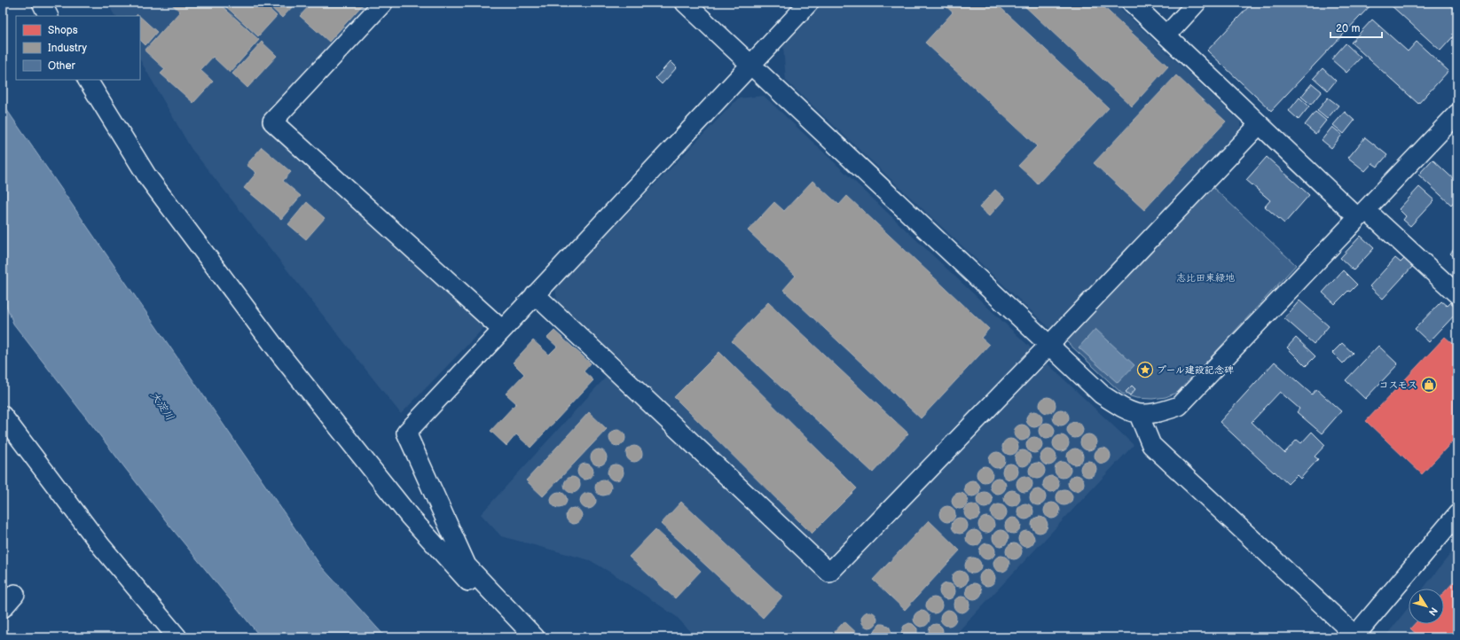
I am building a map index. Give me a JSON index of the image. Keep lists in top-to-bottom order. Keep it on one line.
{"water":["大淀川"],"parks":["志比田東緑地"],"places":{"place":["プール建設記念碑"],"shop":["コスモス"]},"legend":["Shops","Industry","Other"],"scale_bar":"20 m","north":"bottom right"}
